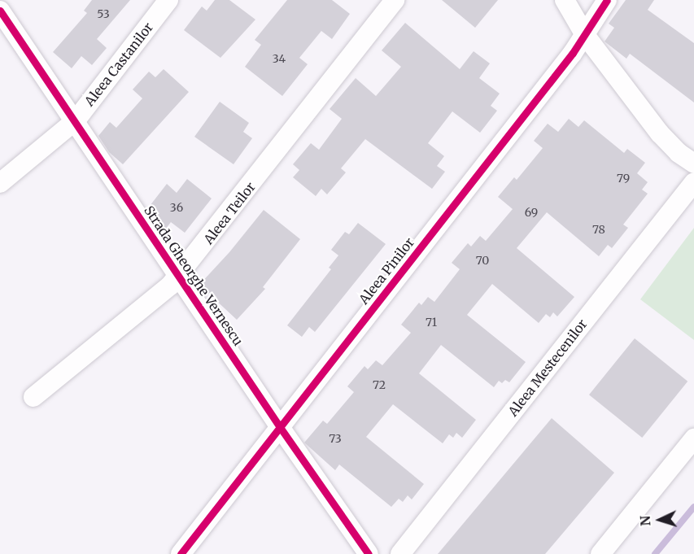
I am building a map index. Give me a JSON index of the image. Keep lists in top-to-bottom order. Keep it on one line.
{"streets":{"street":["Aleea Castanilor","Aleea Teilor","Aleea Pinilor","Strada Gheorghe Vernescu","Aleea Mestecenilor"]},"crossings":[["Aleea Castanilor","Strada Gheorghe Vernescu"],["Aleea Teilor","Strada Gheorghe Vernescu"],["Aleea Pinilor","Strada Gheorghe Vernescu"]],"house_numbers":["53","34","79","36","69","78","70","71","72","73"],"north":"left"}
